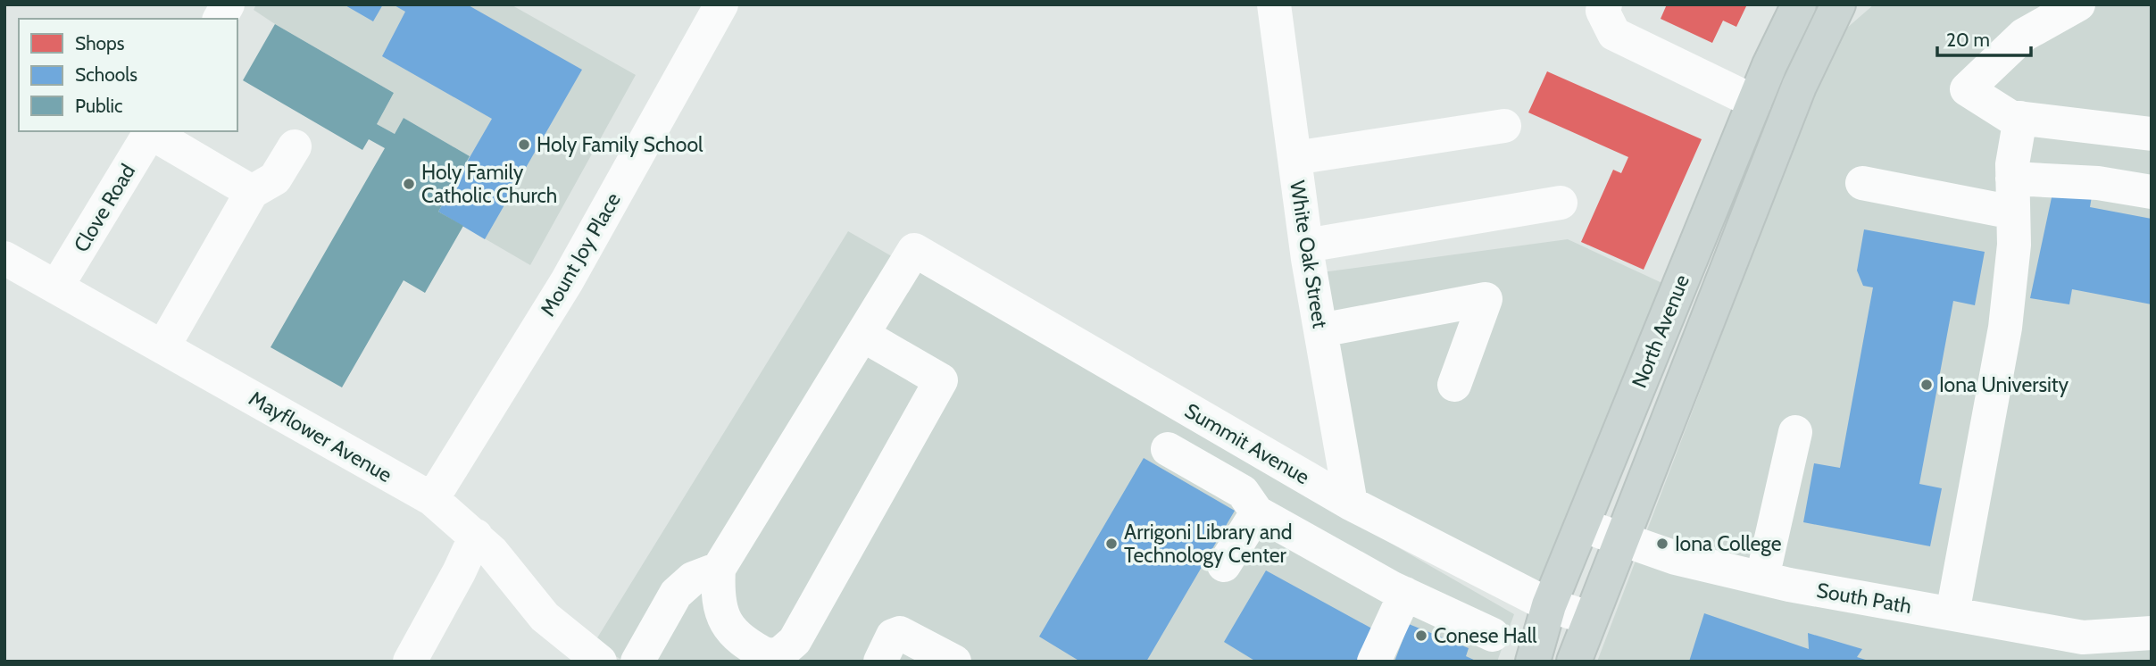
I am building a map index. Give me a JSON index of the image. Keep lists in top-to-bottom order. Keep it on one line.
{"streets":{"main road":["North Avenue"],"street":["Clove Road","Mount Joy Place","White Oak Street","Mayflower Avenue","Summit Avenue","South Path"]},"crossings":[["Clove Road","Mayflower Avenue"],["Mount Joy Place","Mayflower Avenue"],["White Oak Street","Summit Avenue"],["North Avenue","Summit Avenue"],["North Avenue","South Path"]],"places":["Holy Family School","Holy Family Catholic Church","Iona University","Arrigoni Library and Technology Center","Iona College","Conese Hall"],"legend":["Shops","Schools","Public"],"scale_bar":"20 m"}
